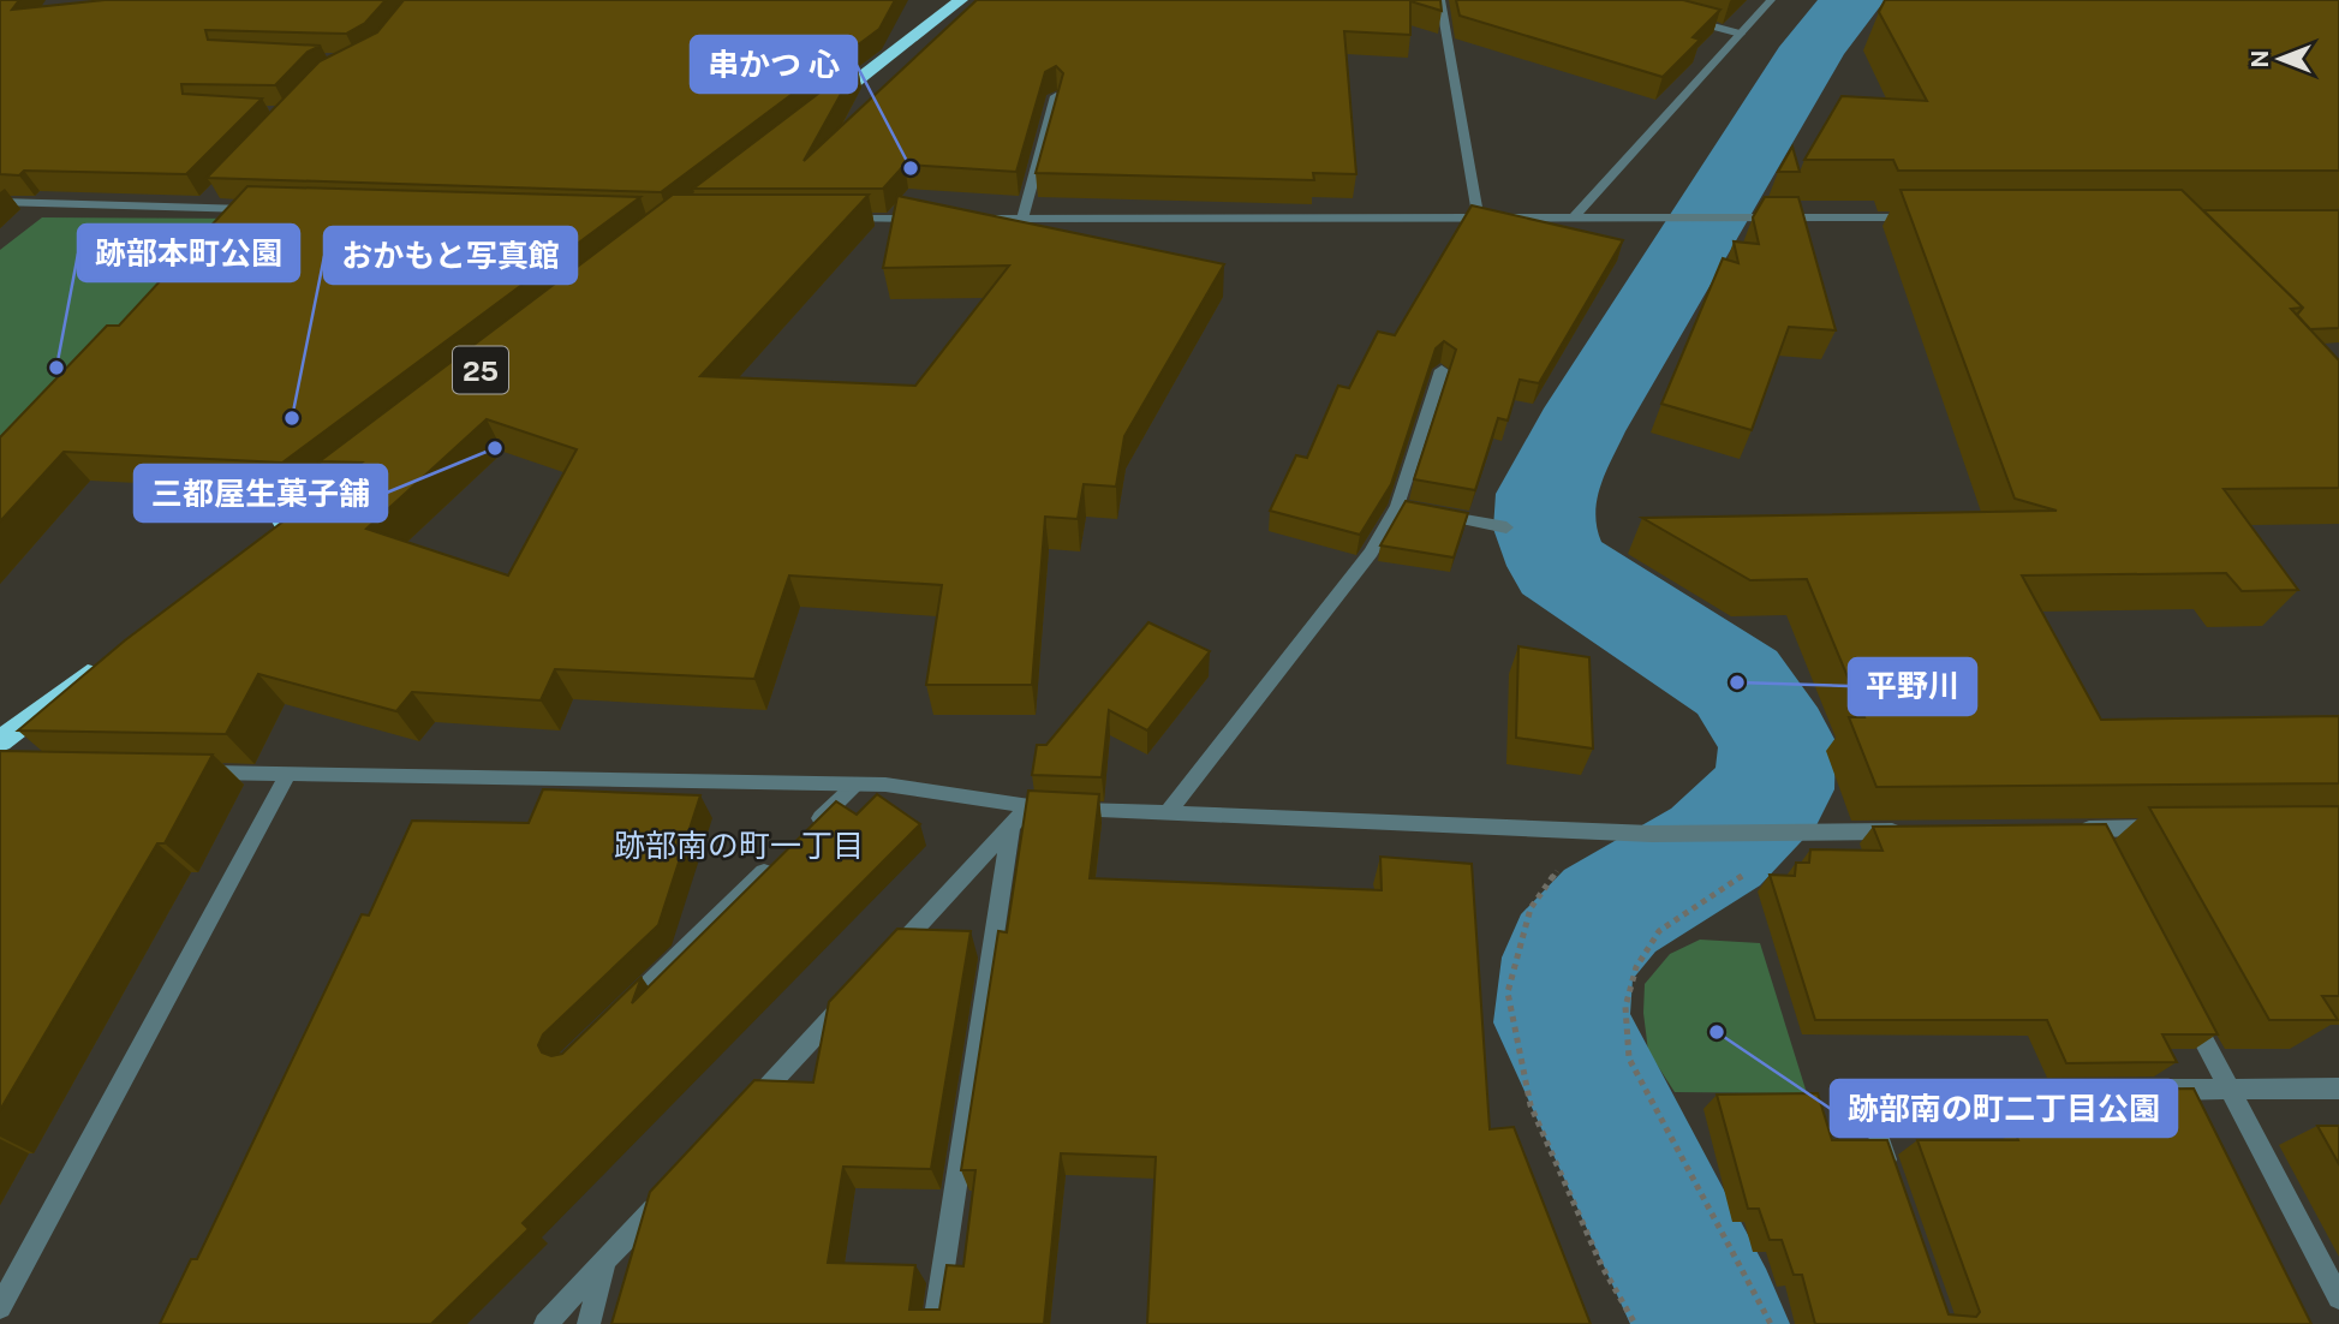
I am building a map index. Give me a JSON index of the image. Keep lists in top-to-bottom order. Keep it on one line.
{"districts":["跡部南の町一丁目"],"places":["串かつ 心","跡部本町公園","おかもと写真館","三都屋生菓子舗","平野川","跡部南の町二丁目公園"],"north":"left"}
